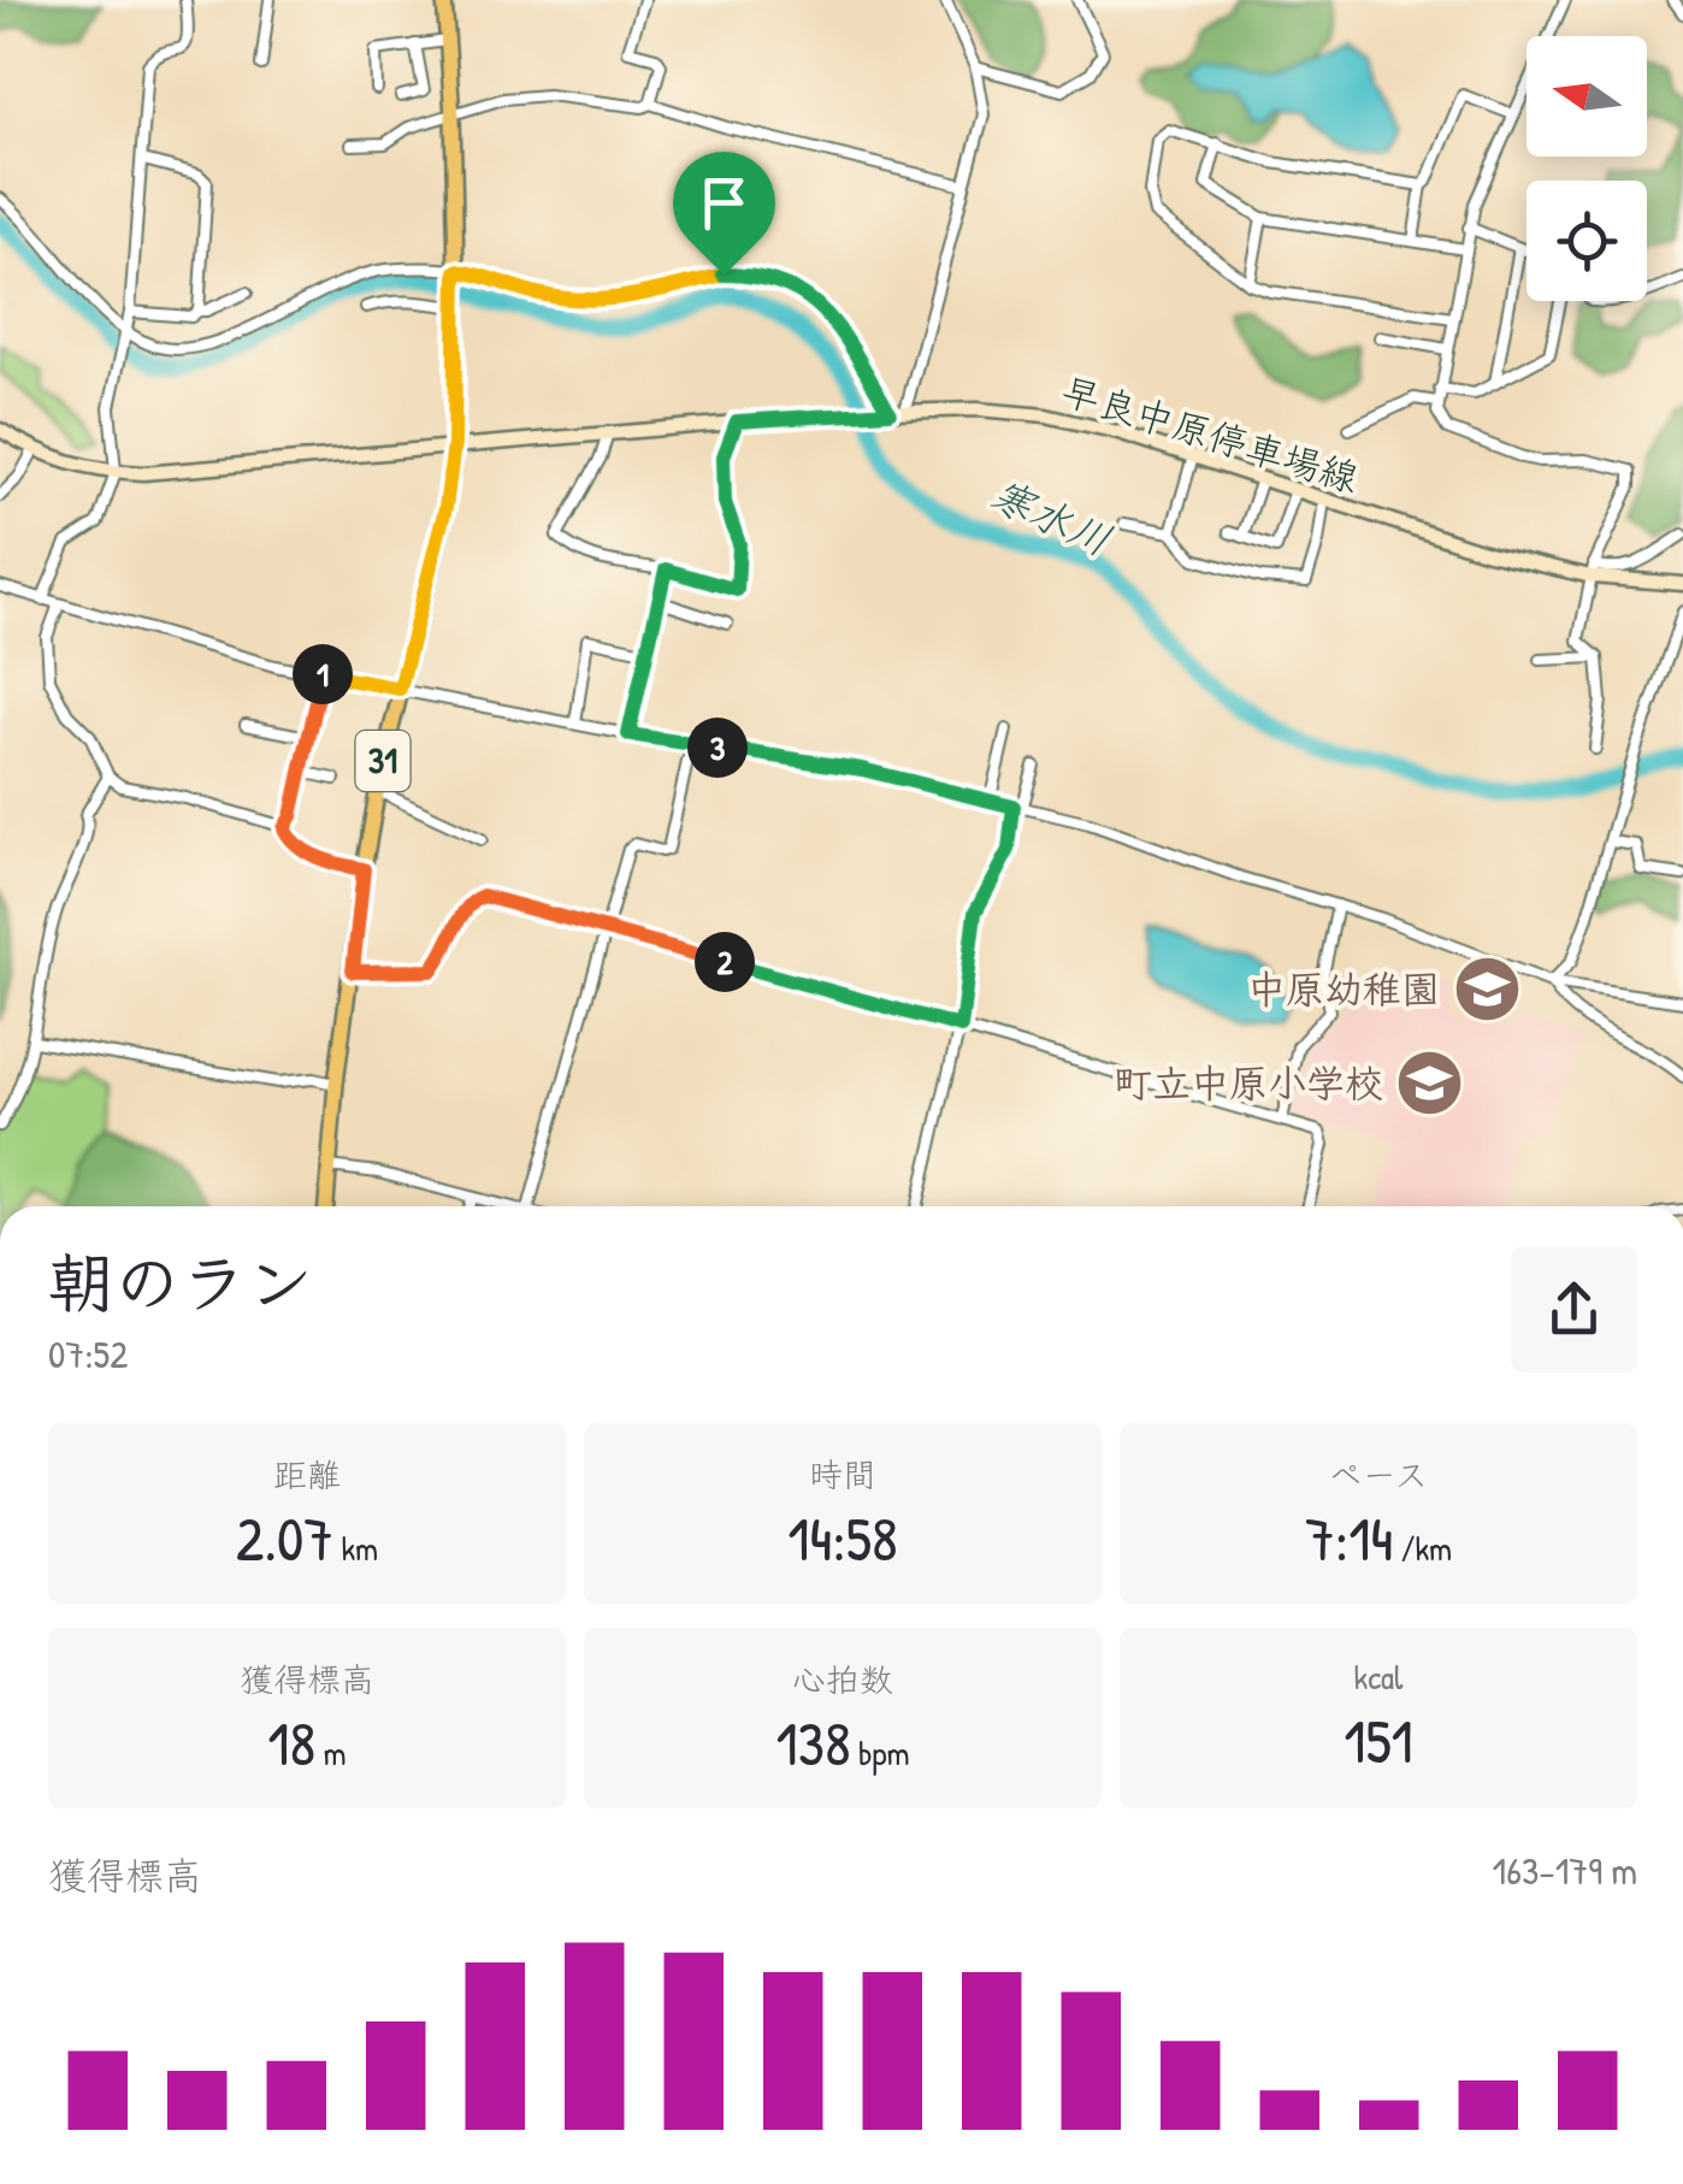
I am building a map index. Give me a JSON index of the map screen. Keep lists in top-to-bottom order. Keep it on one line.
{"streets":{"main road":["早良中原停車場線","31"]},"crossings":[["早良中原停車場線","31"]],"water":["寒水川"],"places":{"school or university":["中原幼稚園","町立中原小学校"]},"north":"left","page":{"pins":["1","3","2"],"heading":["朝のラン","07:52"],"stats":[["距離","2.07 km"],["時間","14:58"],["ペース","7:14 /km"],["獲得標高","18 m"],["心拍数","138 bpm"],["kcal","151"]],"chart":["獲得標高","163–179 m"]}}
